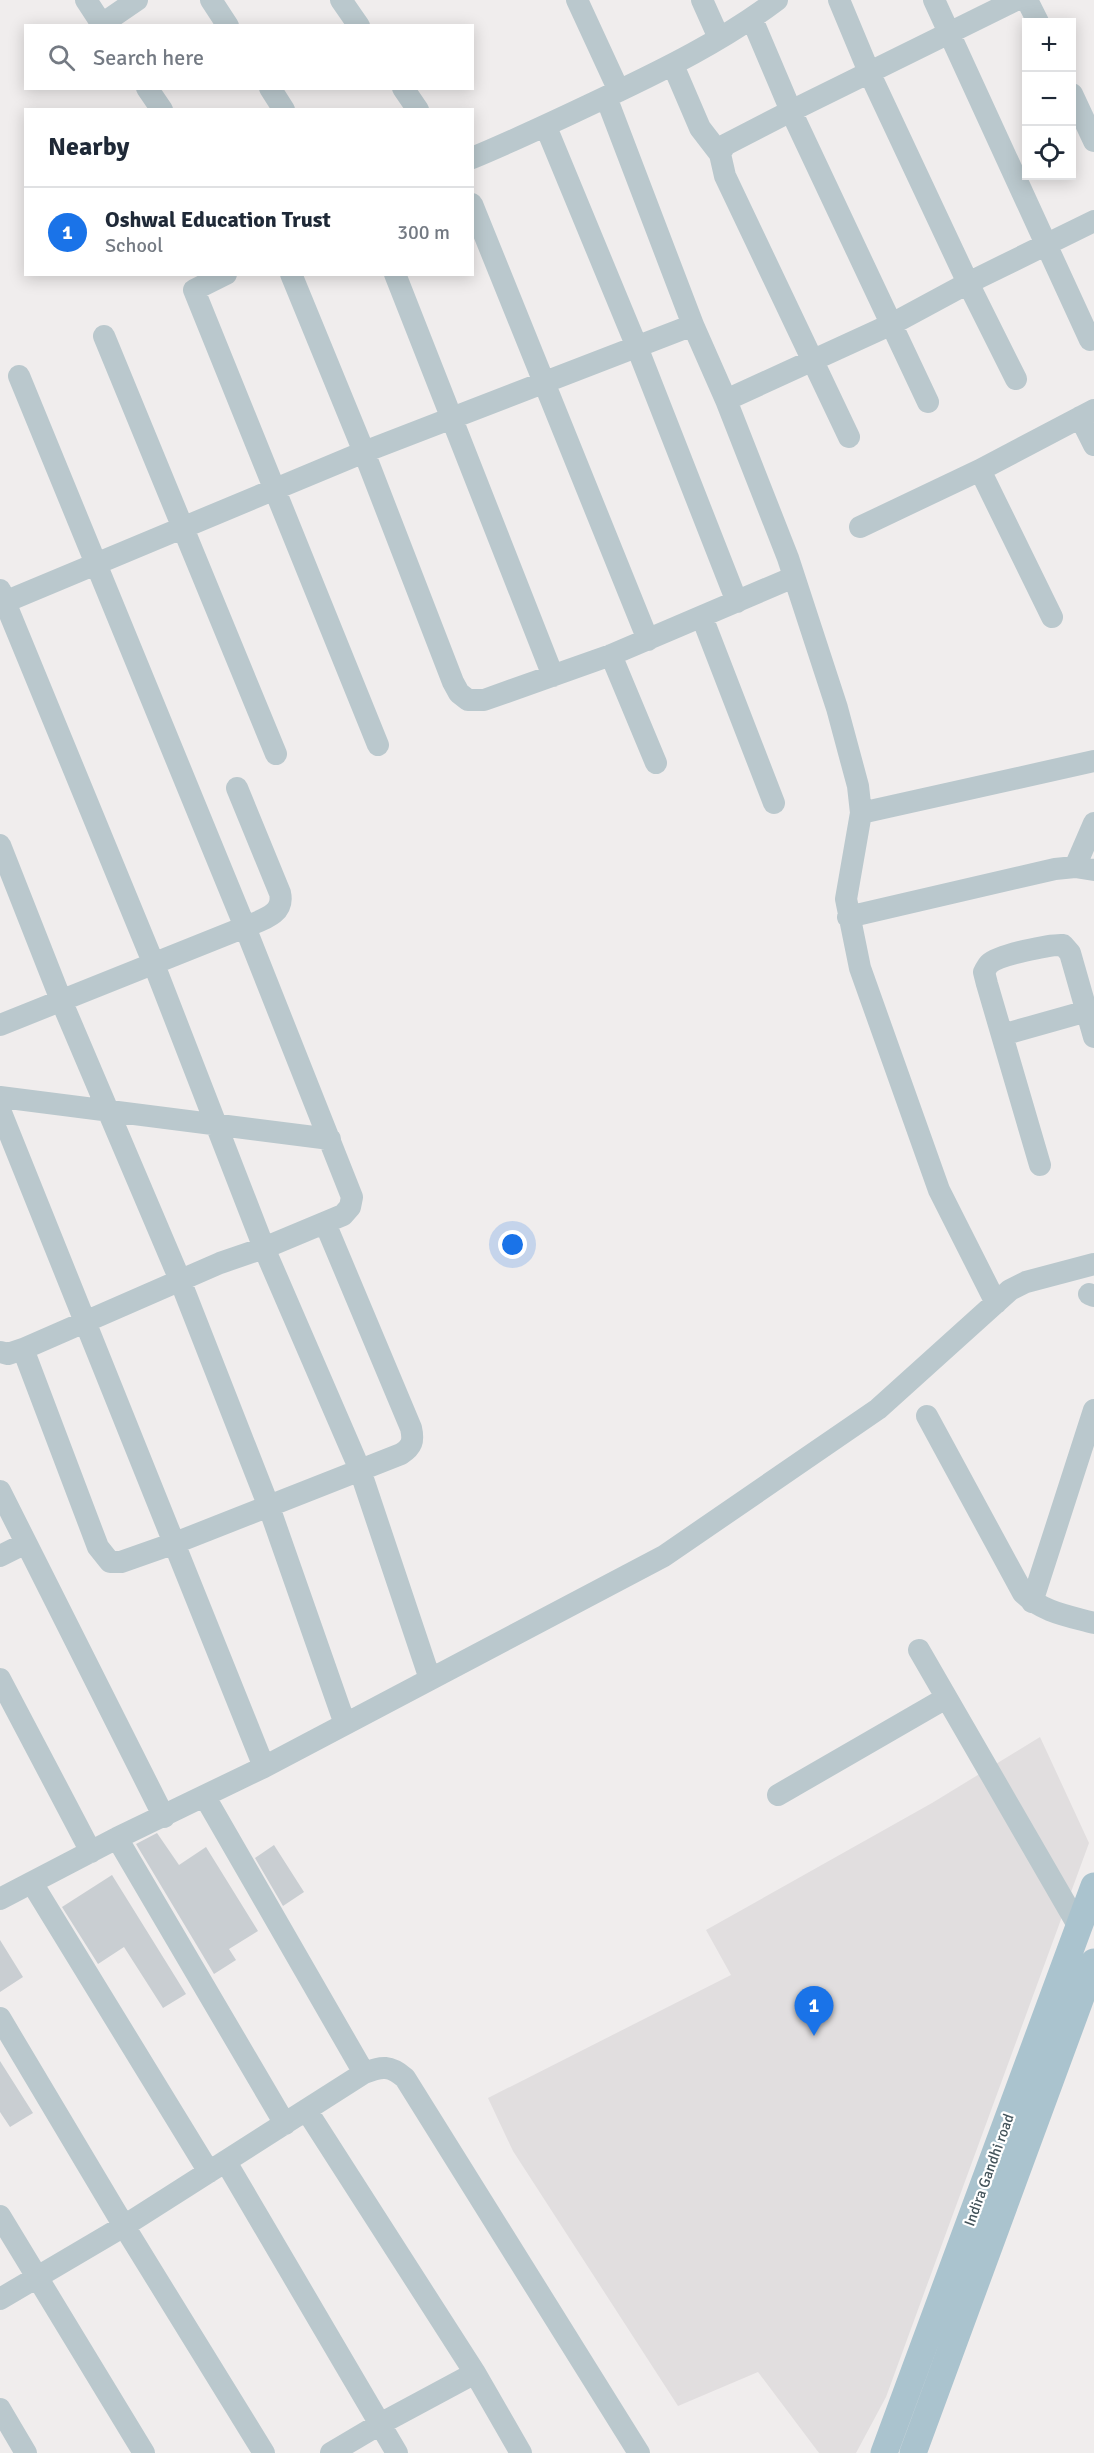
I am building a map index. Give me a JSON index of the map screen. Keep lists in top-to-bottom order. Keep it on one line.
{"streets":{"main road":["Indira Gandhi road"]},"page":{"map_buttons":["+","−"],"search":"Search here","heading":"Nearby","list":[{"mark":"1","name":"Oshwal Education Trust","note":"School","value":"300 m"}],"pins":"1"}}
